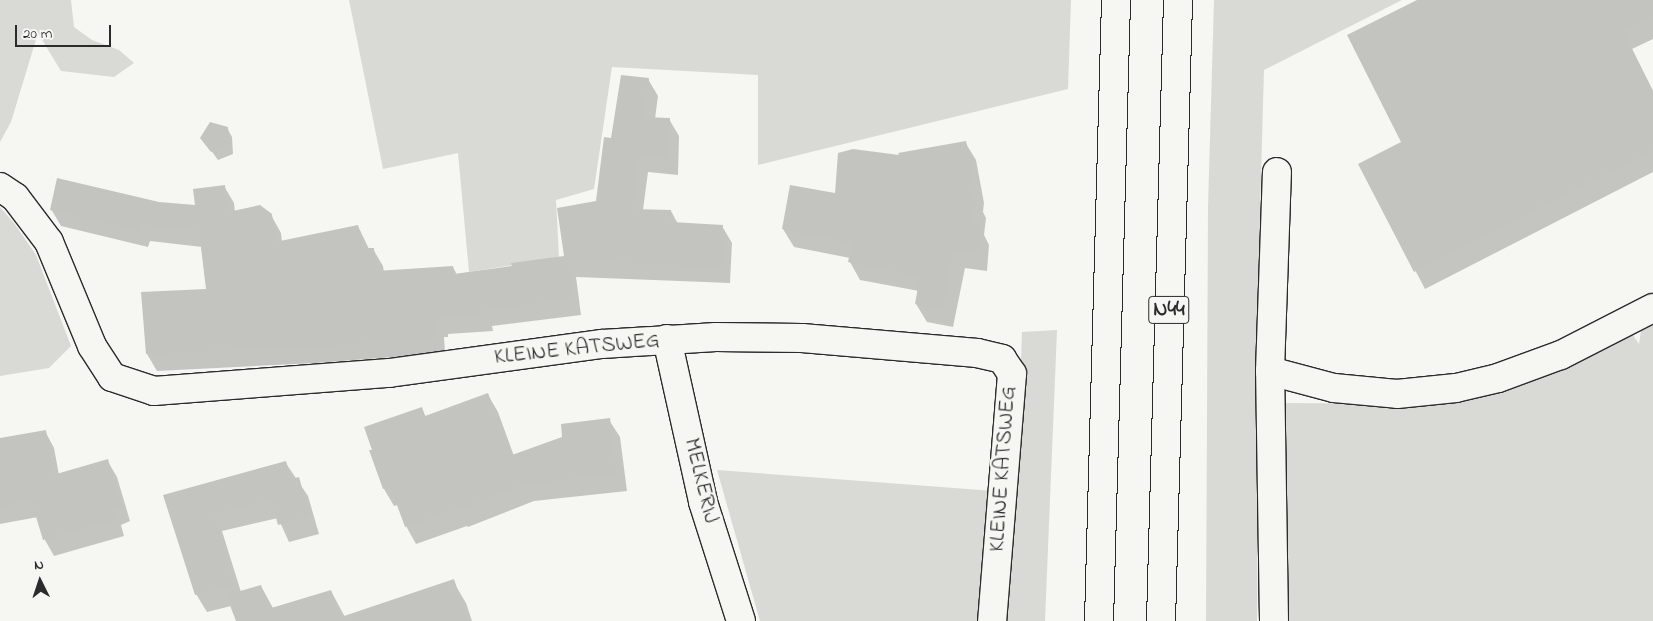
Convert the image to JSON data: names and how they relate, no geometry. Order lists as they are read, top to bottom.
{
  "streets": {
    "main road": ["N44", "KLEINE KATSWEG", "MELKERIJ"]
  },
  "crossings": [
    ["KLEINE KATSWEG", "MELKERIJ"]
  ],
  "scale_bar": "20 m",
  "north": "top"
}
